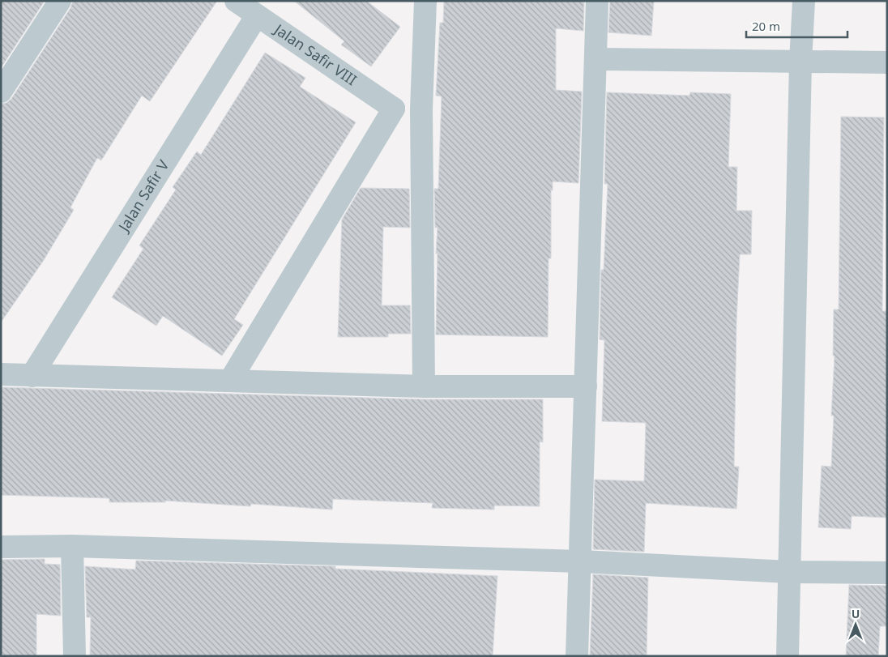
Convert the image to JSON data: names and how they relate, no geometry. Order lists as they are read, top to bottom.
{
  "streets": {
    "street": ["Jalan Safir VIII", "Jalan Safir V"]
  },
  "crossings": [
    ["Jalan Safir VIII", "Jalan Safir V"]
  ],
  "scale_bar": "20 m",
  "north": "top"
}
